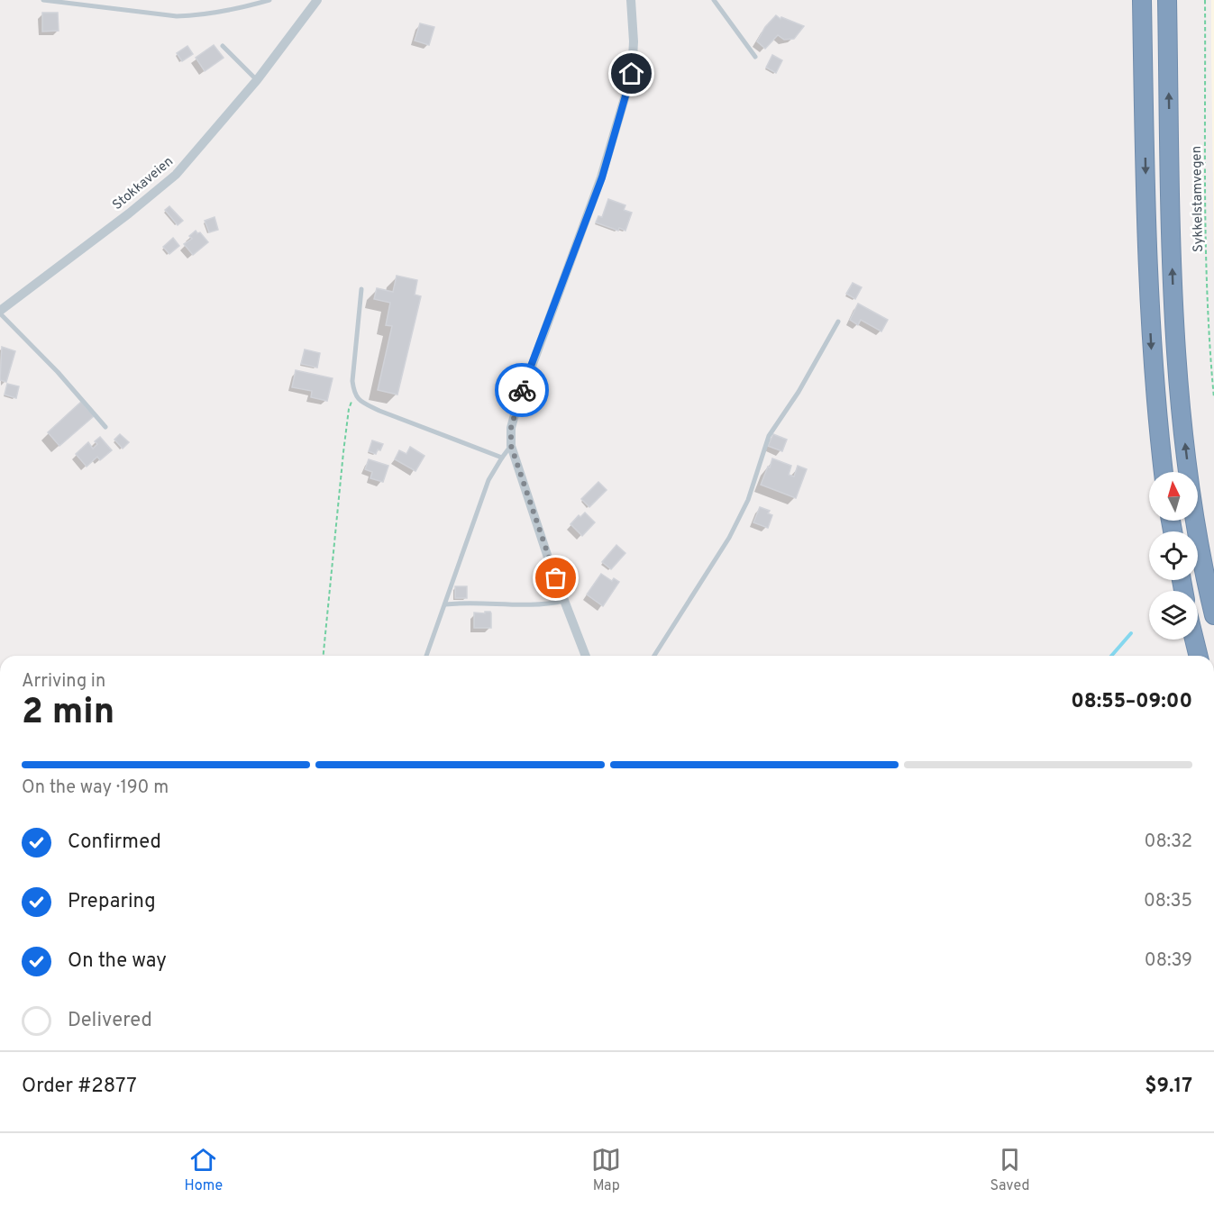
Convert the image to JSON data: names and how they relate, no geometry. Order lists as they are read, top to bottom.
{
  "streets": {
    "street": ["Stokkaveien"],
    "path": ["Sykkelstamvegen"]
  },
  "north": "top",
  "page": {
    "heading": ["2 min", "Arriving in", "08:55–09:00"],
    "panel": ["Order #2877", "$9.17"],
    "bar": "On the way · 190 m",
    "list": [
      ["Confirmed", "08:32"],
      ["Preparing", "08:35"],
      ["On the way", "08:39"],
      "Delivered"
    ],
    "tabs": ["Home", "Map", "Saved"]
  }
}
